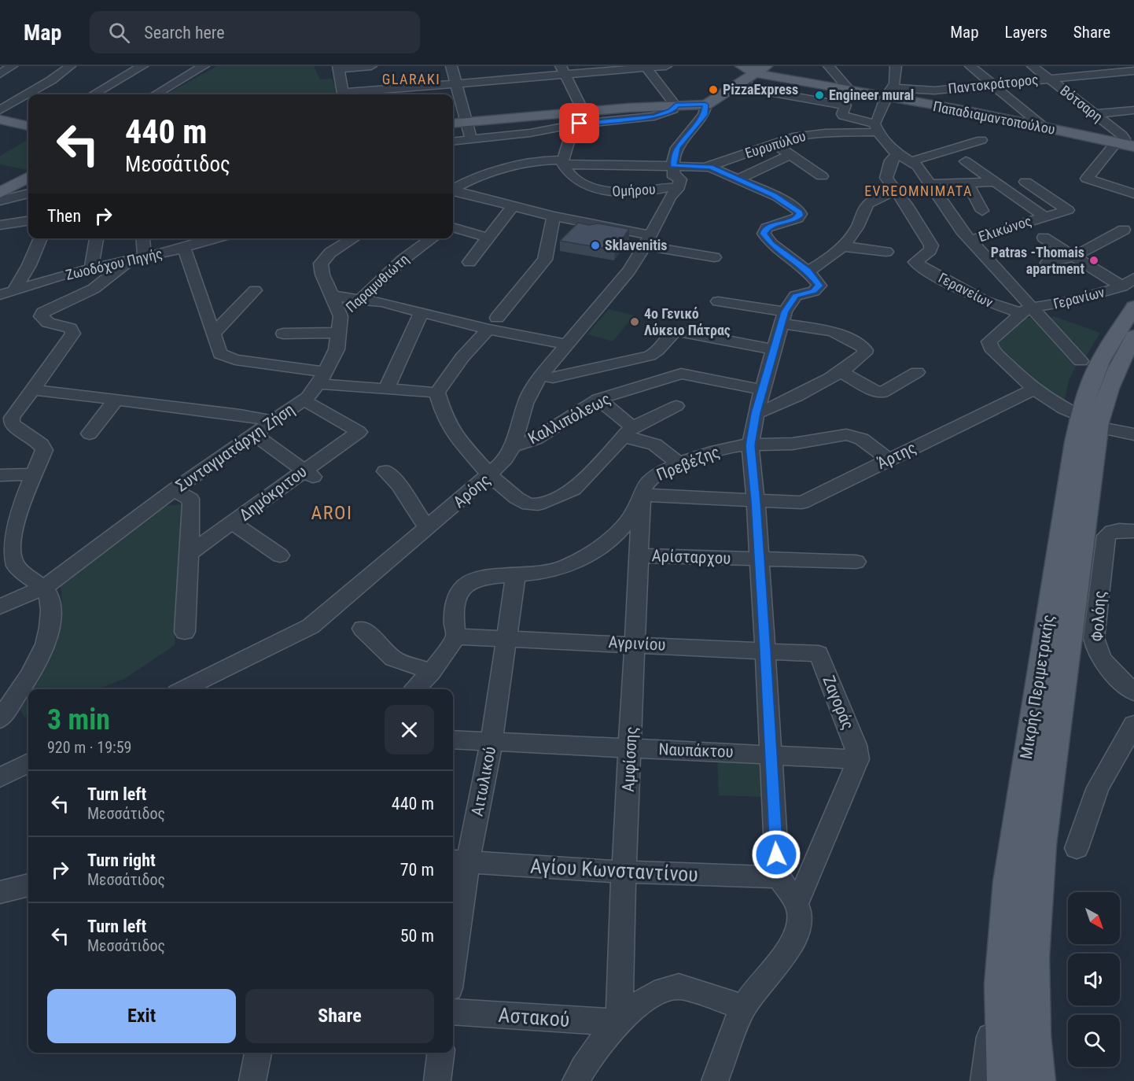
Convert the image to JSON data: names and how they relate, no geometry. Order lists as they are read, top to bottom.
{
  "streets": {
    "main road": ["Παπαδιαμαντοπούλου", "Μικρής Περιμετρικής"],
    "street": [
      "Παντοκράτορος",
      "Βότσαρη",
      "Ευρυπύλου",
      "Ομήρου",
      "Ελικώνος",
      "Ζωοδόχου Πηγής",
      "Παραμυθιώτη",
      "Γερανείων",
      "Γερανίων",
      "Καλλιπόλεως",
      "Συνταγματάρχη Ζήση",
      "Άρτης",
      "Πρεβέζης",
      "Αρόης",
      "Δημόκριτου",
      "Αρίσταρχου",
      "Φολόης",
      "Αγρινίου",
      "Ζαγοράς",
      "Ναυπάκτου",
      "Αμφίσσης",
      "Αιτωλικού",
      "Αγίου Κωνσταντίνου",
      "Αστακού"
    ]
  },
  "crossings": [
    ["Παντοκράτορος", "Βότσαρη"],
    ["Παντοκράτορος", "Παπαδιαμαντοπούλου"],
    ["Βότσαρη", "Παπαδιαμαντοπούλου"],
    ["Ευρυπύλου", "Ομήρου"],
    ["Ευρυπύλου", "Αρόης"],
    ["Ομήρου", "Αρόης"],
    ["Παραμυθιώτη", "Συνταγματάρχη Ζήση"],
    ["Γερανείων", "Γερανίων"],
    ["Καλλιπόλεως", "Αρόης"],
    ["Συνταγματάρχη Ζήση", "Δημόκριτου"],
    ["Άρτης", "Πρεβέζης"],
    ["Άρτης", "Αμφίσσης"],
    ["Πρεβέζης", "Αγρινίου"],
    ["Πρεβέζης", "Αμφίσσης"],
    ["Πρεβέζης", "Αιτωλικού"],
    ["Αρίσταρχου", "Αμφίσσης"],
    ["Αγρινίου", "Ζαγοράς"],
    ["Αγρινίου", "Αμφίσσης"],
    ["Αγρινίου", "Αιτωλικού"],
    ["Ζαγοράς", "Ναυπάκτου"],
    ["Ναυπάκτου", "Αμφίσσης"],
    ["Ναυπάκτου", "Αιτωλικού"],
    ["Αμφίσσης", "Αγίου Κωνσταντίνου"],
    ["Αμφίσσης", "Αστακού"],
    ["Αιτωλικού", "Αγίου Κωνσταντίνου"]
  ],
  "districts": ["GLARAKI", "EVREOMNIMATA", "AROI"],
  "places": [
    "PizzaExpress",
    "Engineer mural",
    "Sklavenitis",
    "Patras -Thomais apartment",
    "4ο Γενικό Λύκειο Πάτρας"
  ],
  "north": "bottom right",
  "page": {
    "header": "Map",
    "search": "Search here",
    "nav": ["Map", "Layers", "Share"],
    "turn": ["440 m", "Μεσσάτιδος"],
    "then": "Then",
    "heading": ["3 min", "920 m · 19:59"],
    "list": [
      {
        "name": "Turn left",
        "note": "Μεσσάτιδος",
        "value": "440 m"
      },
      {
        "name": "Turn right",
        "note": "Μεσσάτιδος",
        "value": "70 m"
      },
      {
        "name": "Turn left",
        "note": "Μεσσάτιδος",
        "value": "50 m"
      }
    ],
    "buttons": ["Exit", "Share"]
  }
}
